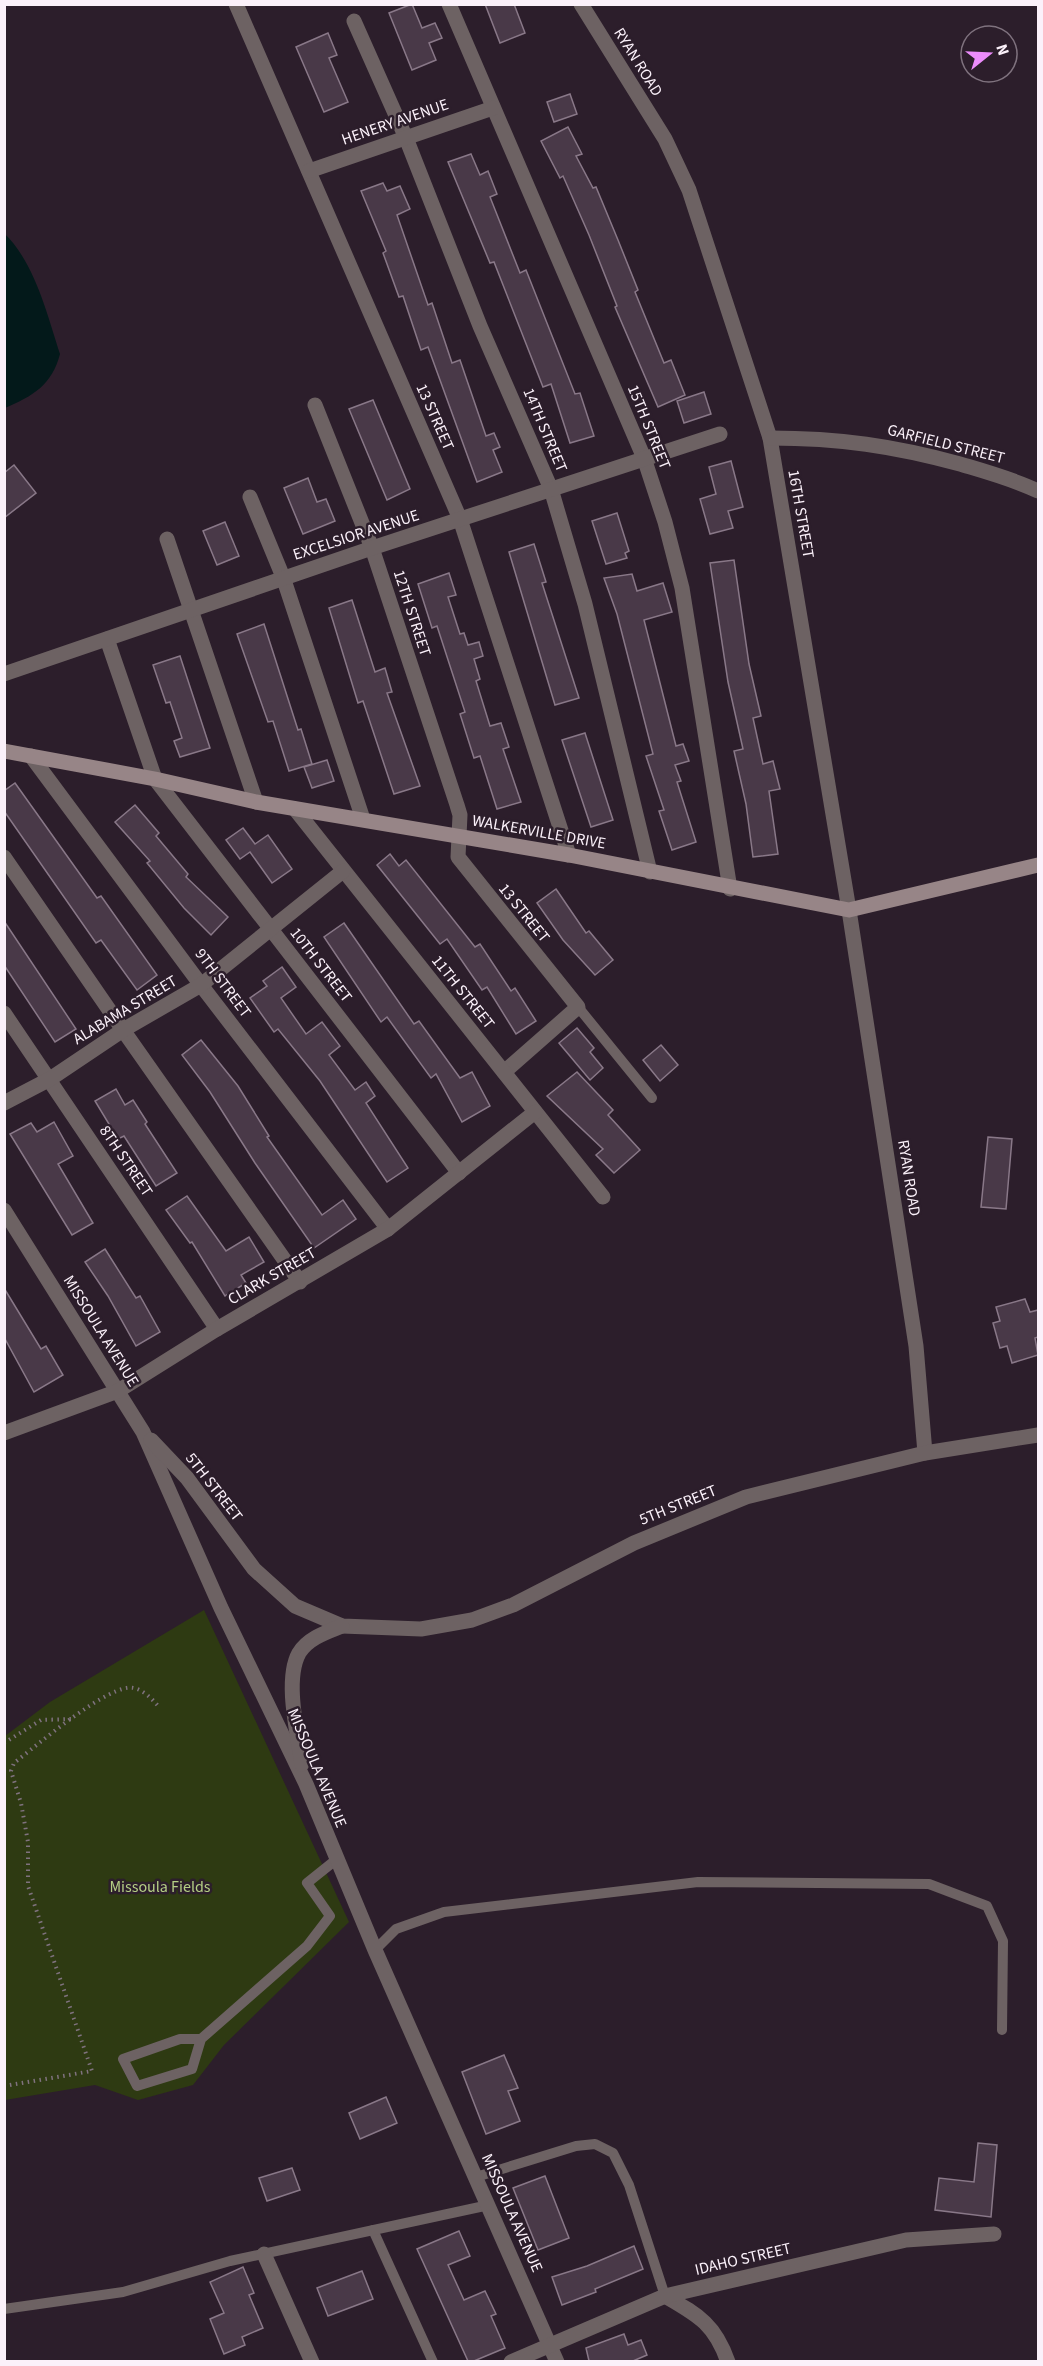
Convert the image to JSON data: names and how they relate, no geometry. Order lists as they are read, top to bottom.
{
  "streets": {
    "street": [
      "RYAN ROAD",
      "HENERY AVENUE",
      "13 STREET",
      "15TH STREET",
      "14TH STREET",
      "GARFIELD STREET",
      "16TH STREET",
      "EXCELSIOR AVENUE",
      "12TH STREET",
      "WALKERVILLE DRIVE",
      "10TH STREET",
      "9TH STREET",
      "11TH STREET",
      "ALABAMA STREET",
      "8TH STREET",
      "CLARK STREET",
      "MISSOULA AVENUE",
      "5TH STREET",
      "IDAHO STREET"
    ]
  },
  "crossings": [
    ["RYAN ROAD", "16TH STREET"],
    ["RYAN ROAD", "WALKERVILLE DRIVE"],
    ["RYAN ROAD", "5TH STREET"],
    ["HENERY AVENUE", "13 STREET"],
    ["HENERY AVENUE", "15TH STREET"],
    ["HENERY AVENUE", "14TH STREET"],
    ["13 STREET", "EXCELSIOR AVENUE"],
    ["13 STREET", "12TH STREET"],
    ["13 STREET", "WALKERVILLE DRIVE"],
    ["15TH STREET", "EXCELSIOR AVENUE"],
    ["15TH STREET", "WALKERVILLE DRIVE"],
    ["14TH STREET", "EXCELSIOR AVENUE"],
    ["14TH STREET", "WALKERVILLE DRIVE"],
    ["GARFIELD STREET", "16TH STREET"],
    ["16TH STREET", "WALKERVILLE DRIVE"],
    ["EXCELSIOR AVENUE", "12TH STREET"],
    ["EXCELSIOR AVENUE", "10TH STREET"],
    ["12TH STREET", "WALKERVILLE DRIVE"],
    ["WALKERVILLE DRIVE", "10TH STREET"],
    ["WALKERVILLE DRIVE", "9TH STREET"],
    ["WALKERVILLE DRIVE", "11TH STREET"],
    ["10TH STREET", "ALABAMA STREET"],
    ["10TH STREET", "CLARK STREET"],
    ["9TH STREET", "ALABAMA STREET"],
    ["9TH STREET", "CLARK STREET"],
    ["11TH STREET", "ALABAMA STREET"],
    ["11TH STREET", "CLARK STREET"],
    ["ALABAMA STREET", "8TH STREET"],
    ["8TH STREET", "CLARK STREET"],
    ["CLARK STREET", "MISSOULA AVENUE"],
    ["MISSOULA AVENUE", "5TH STREET"],
    ["MISSOULA AVENUE", "IDAHO STREET"]
  ],
  "parks": ["Missoula Fields"],
  "north": "right"
}
